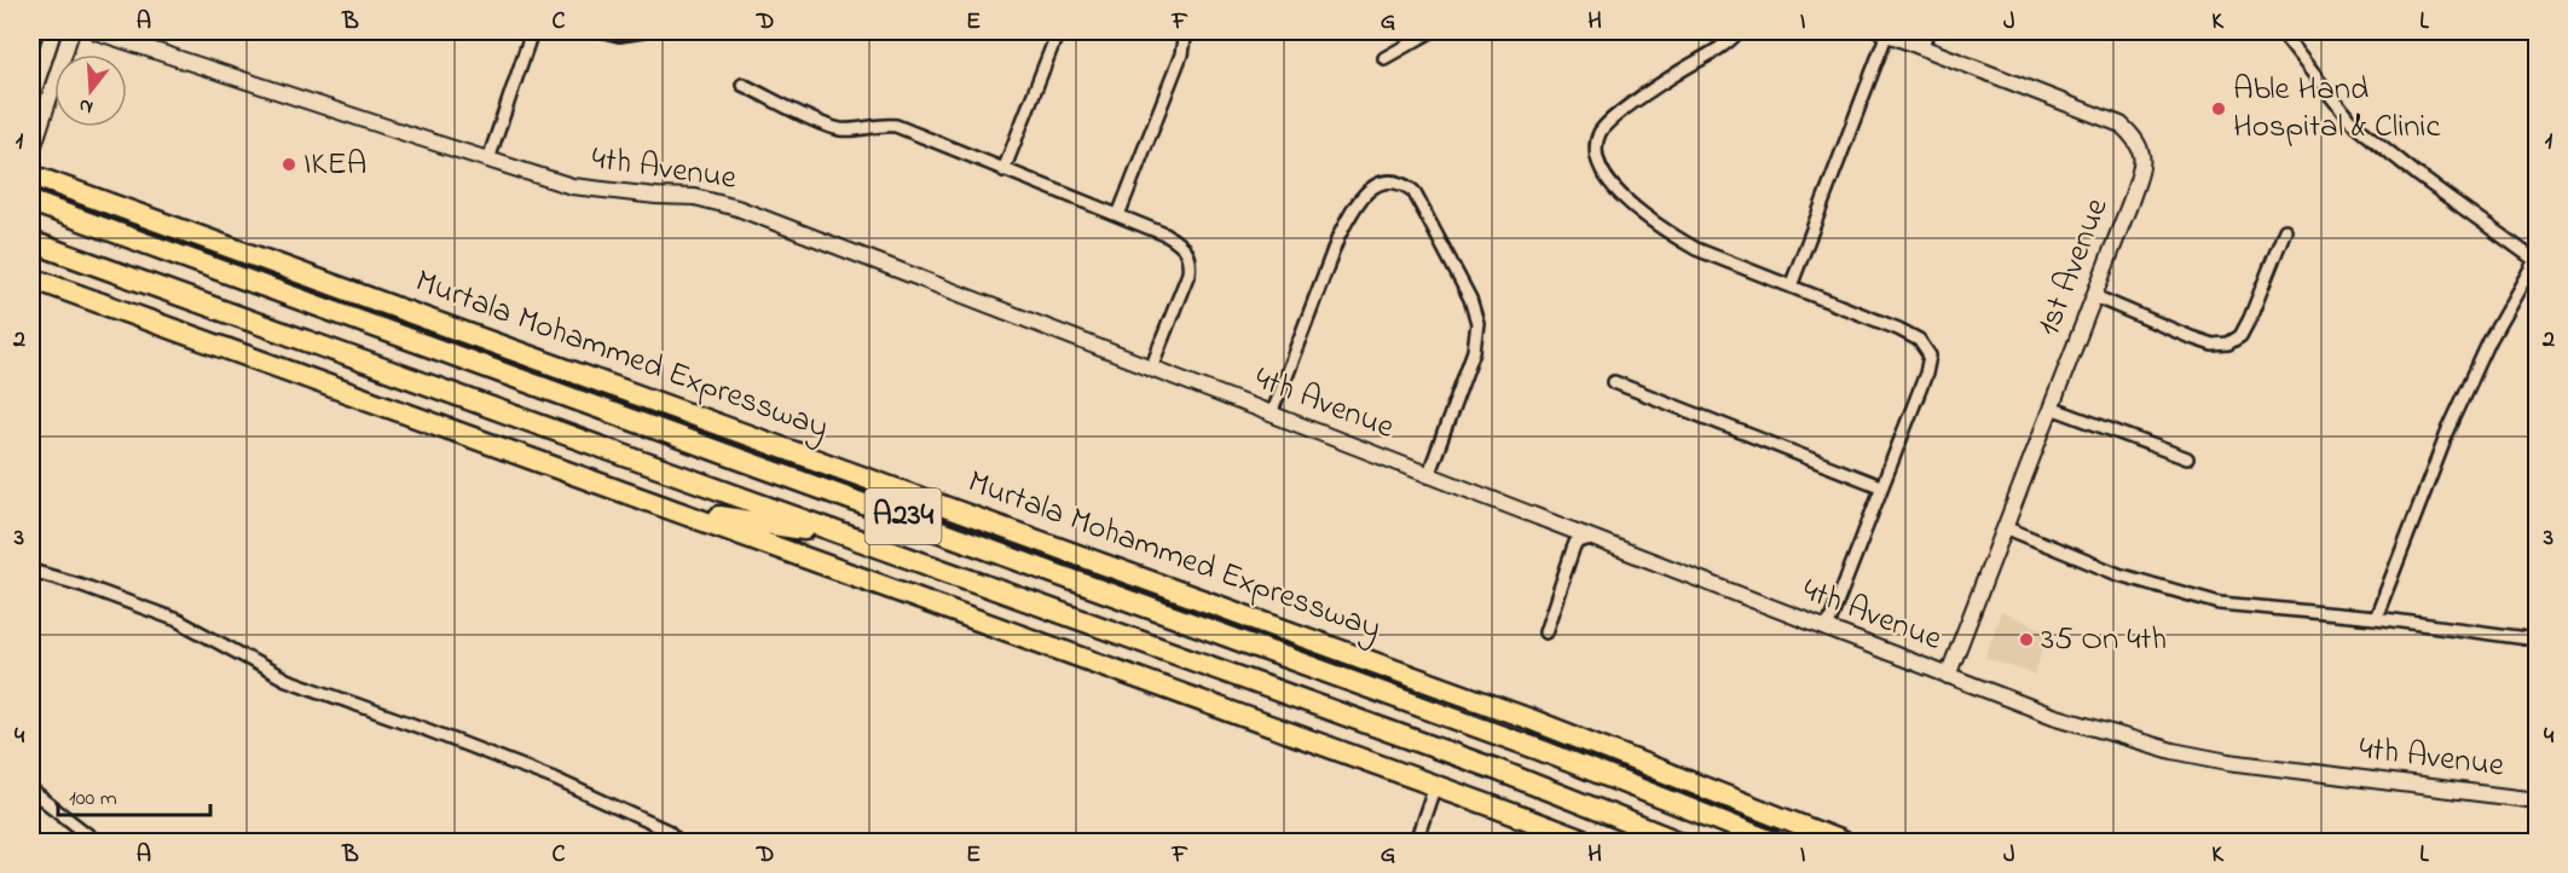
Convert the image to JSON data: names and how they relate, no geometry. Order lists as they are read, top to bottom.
{
  "streets": {
    "highway": ["Murtala Mohammed Expressway", "A234"],
    "street": ["4th Avenue", "1st Avenue"]
  },
  "crossings": [
    ["4th Avenue", "1st Avenue"]
  ],
  "places": ["Able Hand Hospital & Clinic", "IKEA", "35 On 4th"],
  "scale_bar": "100 m",
  "north": "bottom",
  "grid": {
    "columns": [
      "A",
      "B",
      "C",
      "D",
      "E",
      "F",
      "G",
      "H",
      "I",
      "J",
      "K",
      "L"
    ],
    "rows": [
      "1",
      "2",
      "3",
      "4"
    ]
  }
}
